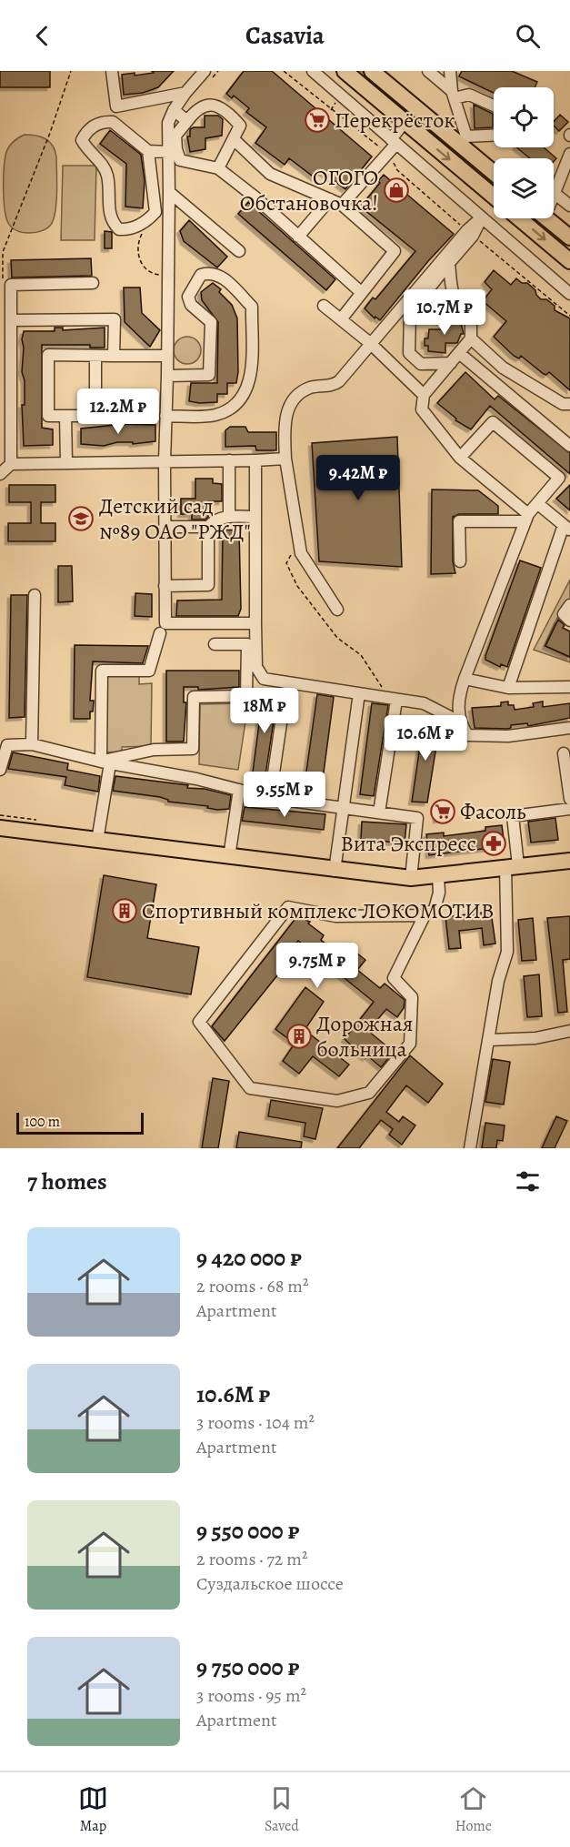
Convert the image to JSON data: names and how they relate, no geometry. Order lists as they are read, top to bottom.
{
  "places": {
    "supermarket": ["Перекрёсток", "Фасоль"],
    "shop": ["ОГОГО Обстановочка!"],
    "school or university": ["Детский сад №89 ОАО \"РЖД\""],
    "pharmacy": ["Вита Экспресс"],
    "building": ["Спортивный комплекс ЛОКОМОТИВ", "Дорожная больница"]
  },
  "scale_bar": "100 m",
  "page": {
    "header": "Casavia",
    "price": [
      "10.7M ₽",
      "12.2M ₽",
      "9.42M ₽",
      "18M ₽",
      "10.6M ₽",
      "9.55M ₽",
      "9.75M ₽"
    ],
    "scale": "100 m",
    "heading": "7 homes",
    "list": [
      {
        "name": "9 420 000 ₽",
        "note": "2 rooms · 68 m² · Apartment"
      },
      {
        "name": "10.6M ₽",
        "note": "3 rooms · 104 m² · Apartment"
      },
      {
        "name": "9 550 000 ₽",
        "note": "2 rooms · 72 m² · Суздальское шоссе"
      },
      {
        "name": "9 750 000 ₽",
        "note": "3 rooms · 95 m² · Apartment"
      }
    ],
    "tabs": ["Map", "Saved", "Home"]
  }
}
